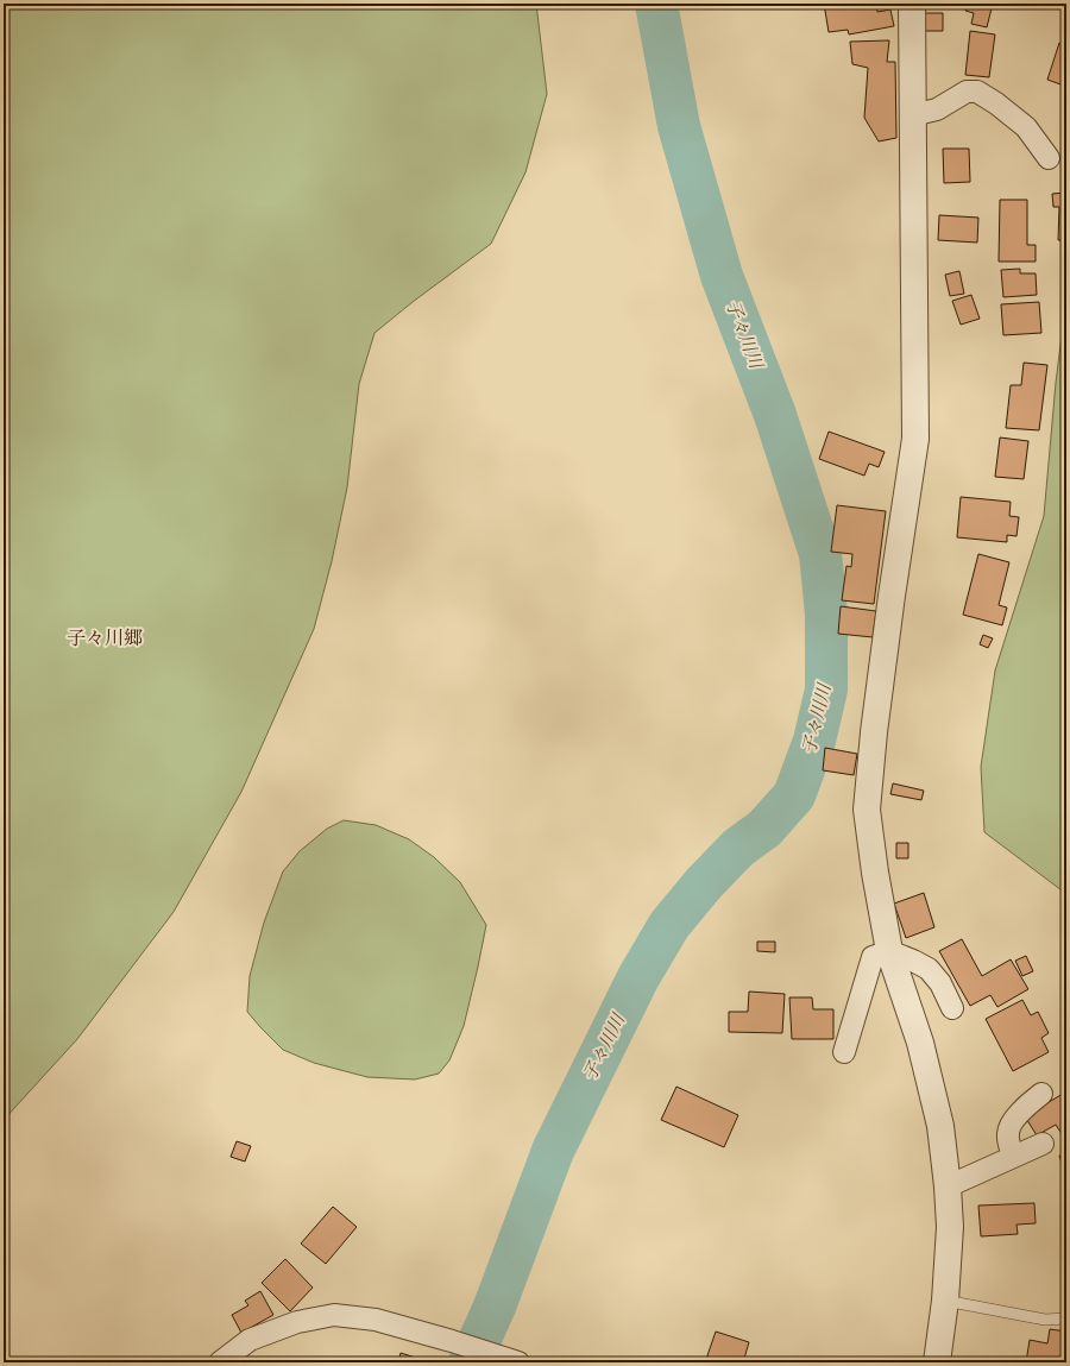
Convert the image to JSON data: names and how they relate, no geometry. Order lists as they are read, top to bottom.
{
  "districts": ["子々川郷"],
  "water": ["子々川川"]
}
